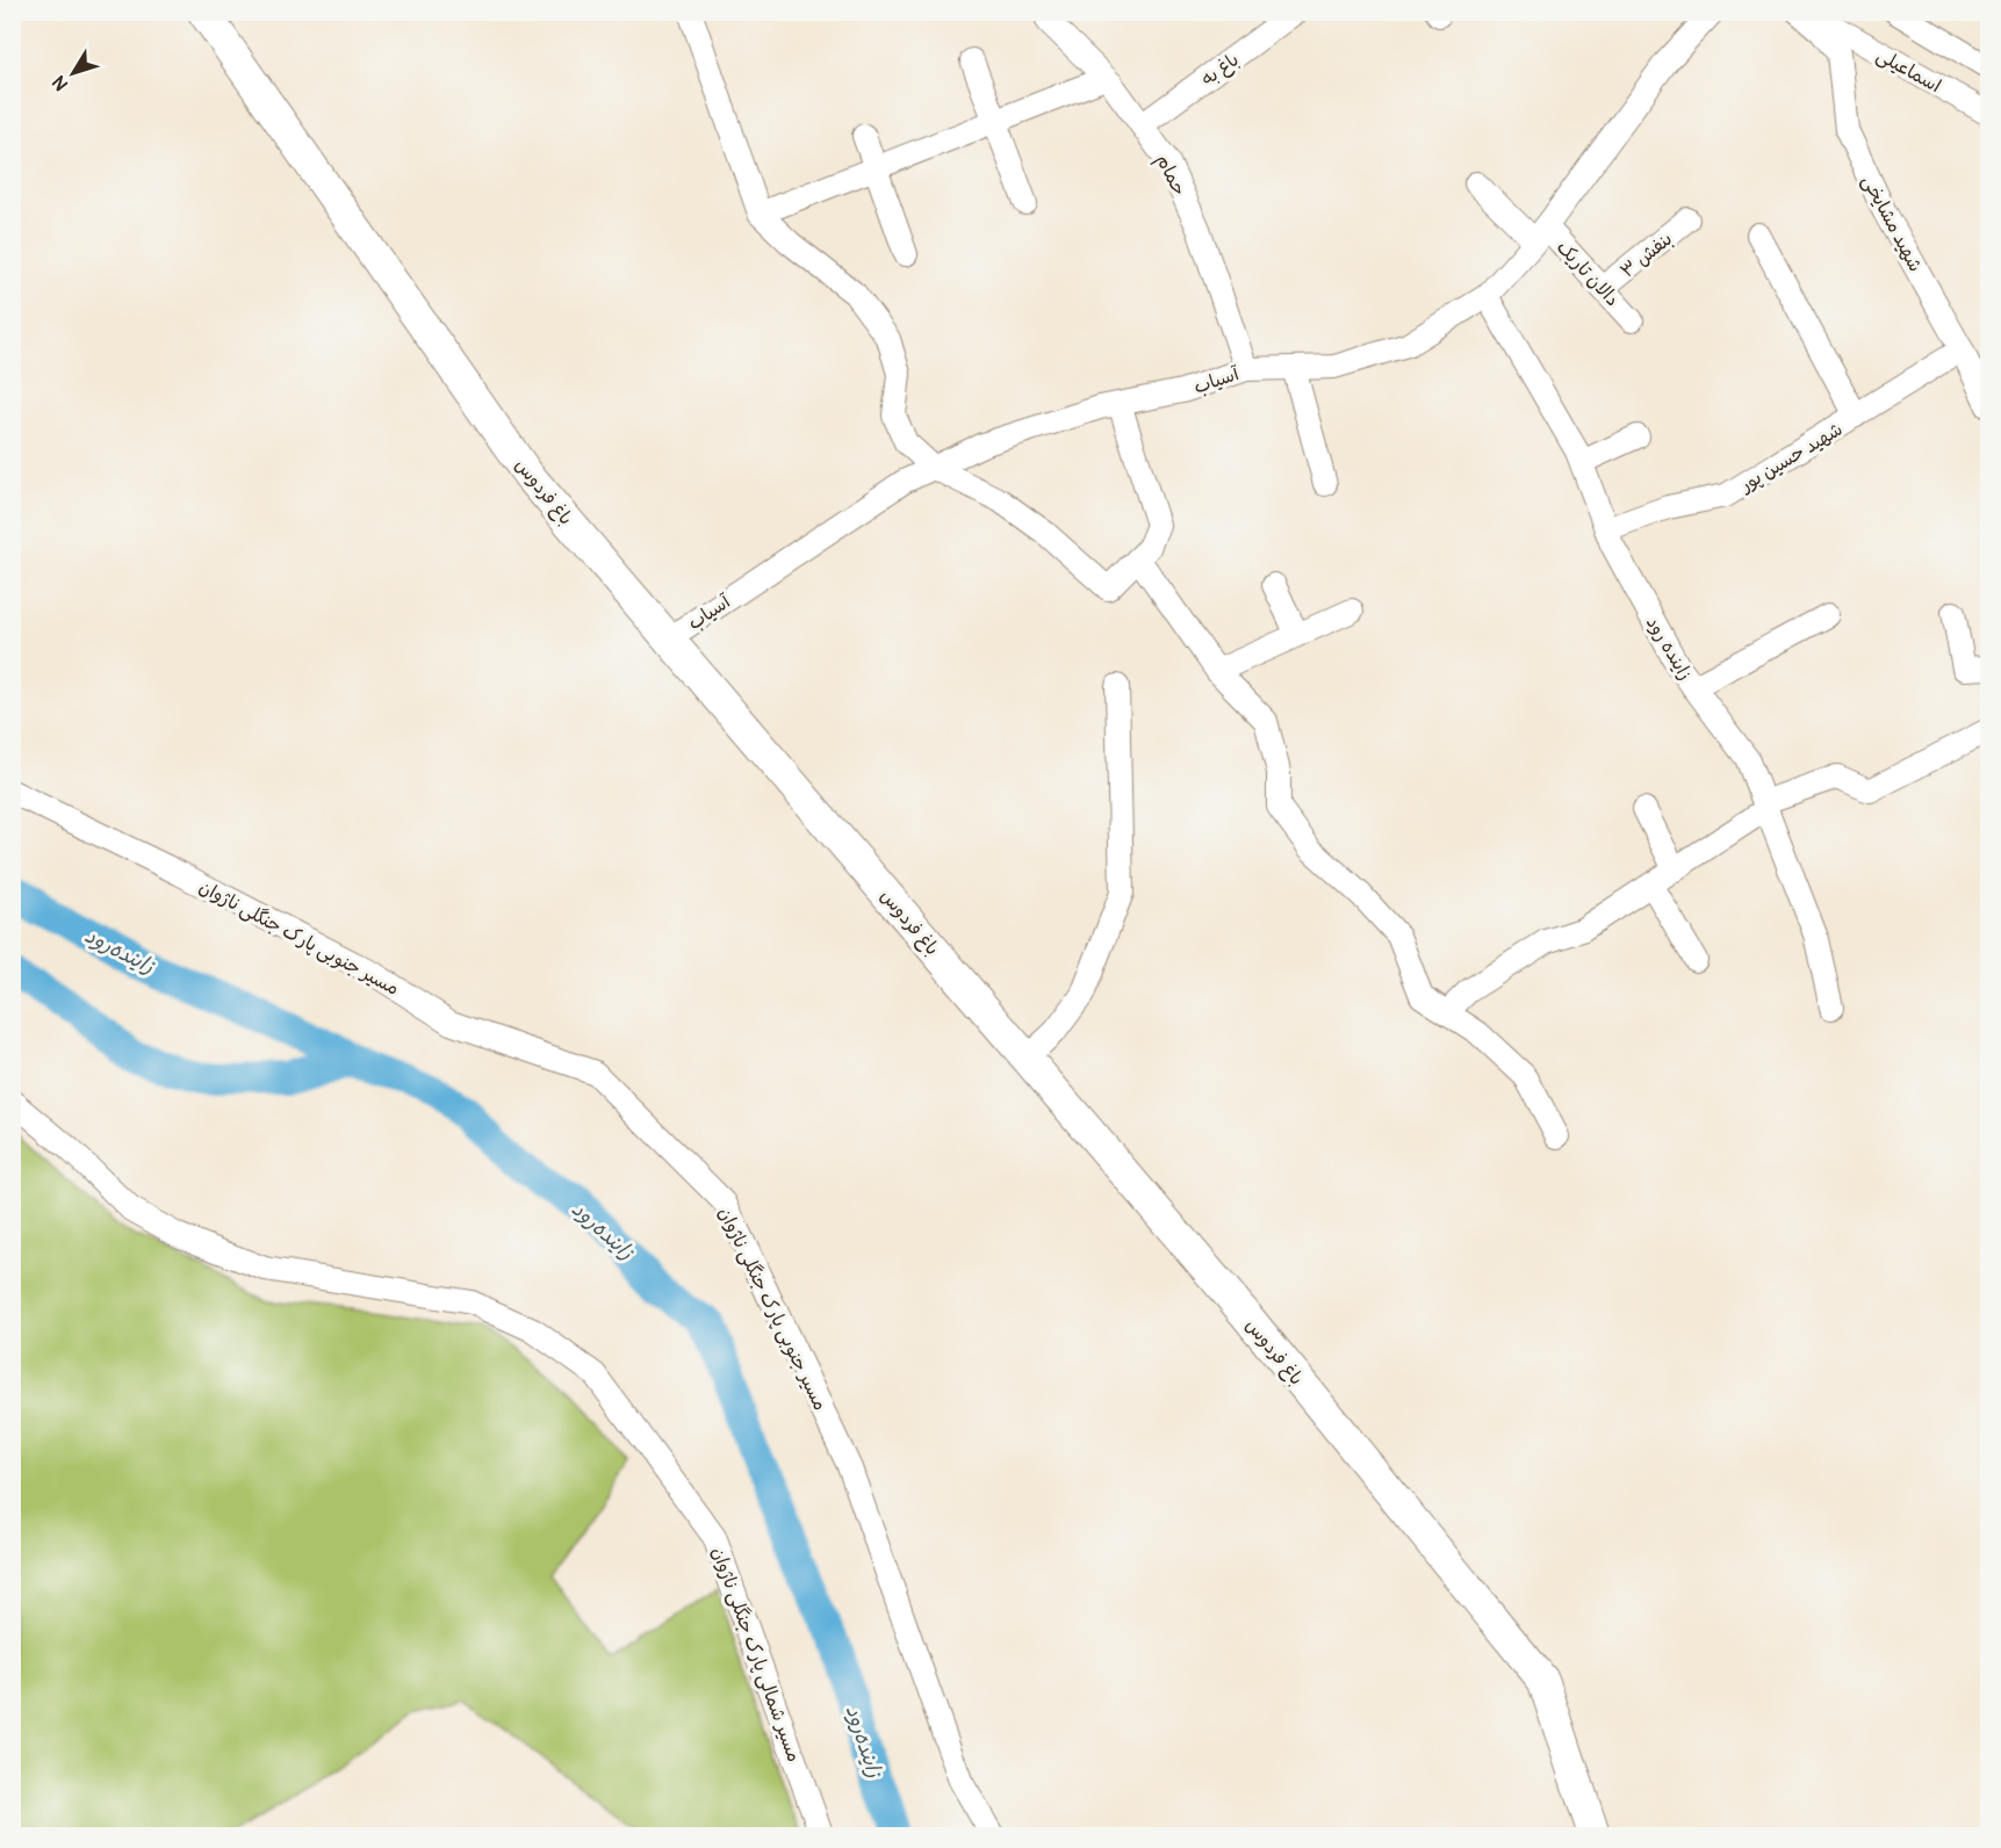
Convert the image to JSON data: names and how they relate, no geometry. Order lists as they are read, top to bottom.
{
  "streets": {
    "street": [
      "باغ به",
      "اسماعیلی",
      "حمام",
      "شهید مشایخی",
      "بنفش ۳",
      "دالان تاریک",
      "آسیاب",
      "شهید حسین پور",
      "باغ فردوس",
      "زاینده رود",
      "مسیر جنوبی پارک جنگلی ناژوان",
      "مسیر شمالی پارک جنگلی ناژوان"
    ]
  },
  "crossings": [
    ["باغ به", "حمام"],
    ["اسماعیلی", "شهید مشایخی"],
    ["حمام", "آسیاب"],
    ["شهید مشایخی", "شهید حسین پور"],
    ["بنفش ۳", "دالان تاریک"],
    ["دالان تاریک", "آسیاب"],
    ["آسیاب", "باغ فردوس"],
    ["آسیاب", "زاینده رود"],
    ["شهید حسین پور", "زاینده رود"]
  ],
  "water": ["زاینده‌رود"],
  "north": "bottom left"
}
